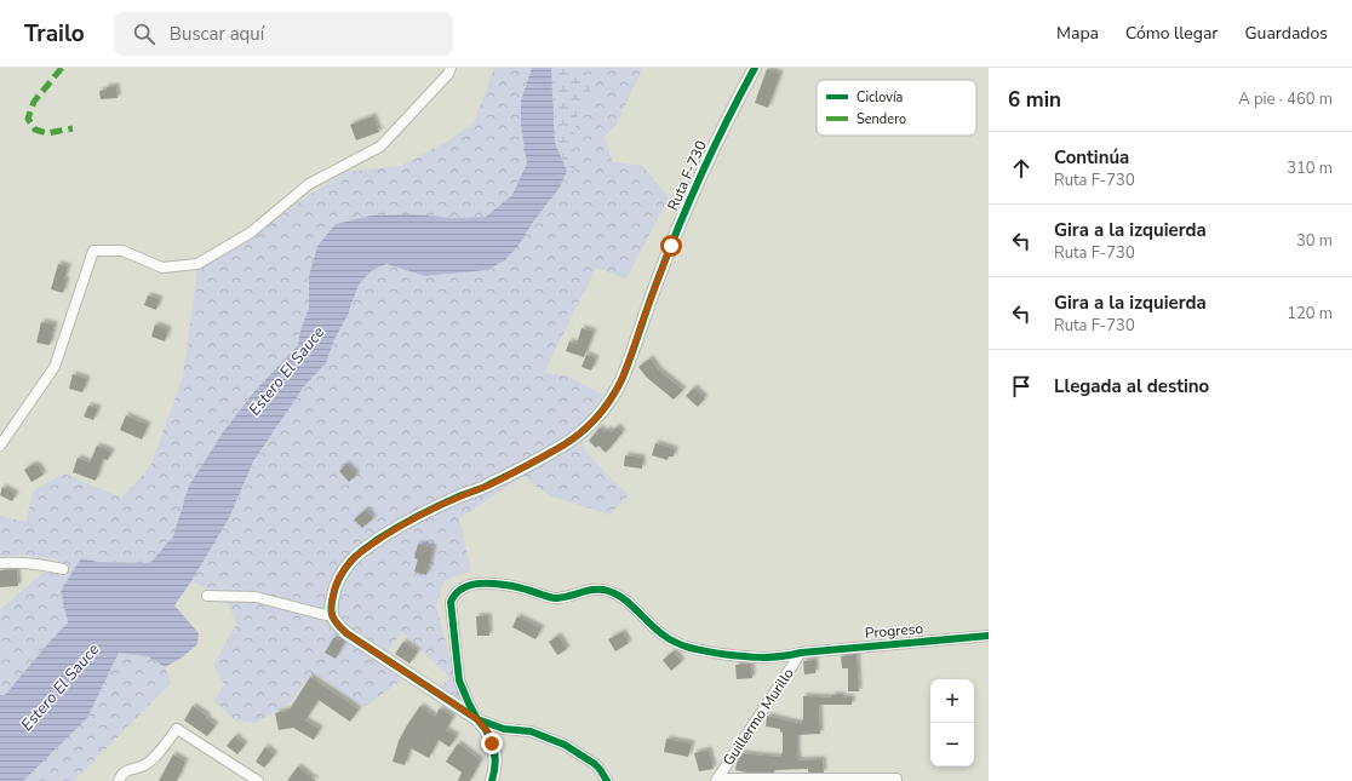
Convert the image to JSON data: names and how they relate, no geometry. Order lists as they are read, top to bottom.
{
  "streets": {
    "street": ["Ruta F-730", "Progreso", "Guillermo Murillo"]
  },
  "crossings": [
    ["Progreso", "Guillermo Murillo"]
  ],
  "water": ["Estero El Sauce"],
  "legend": ["Ciclovía", "Sendero"],
  "page": {
    "header": "Trailo",
    "search": "Buscar aquí",
    "nav": ["Mapa", "Cómo llegar", "Guardados"],
    "heading": ["6 min", "A pie · 460 m"],
    "list": [
      ["Continúa", "Ruta F-730", "310 m"],
      ["Gira a la izquierda", "Ruta F-730", "30 m"],
      ["Gira a la izquierda", "Ruta F-730", "120 m"],
      "Llegada al destino"
    ],
    "map_buttons": ["+", "−"]
  }
}
